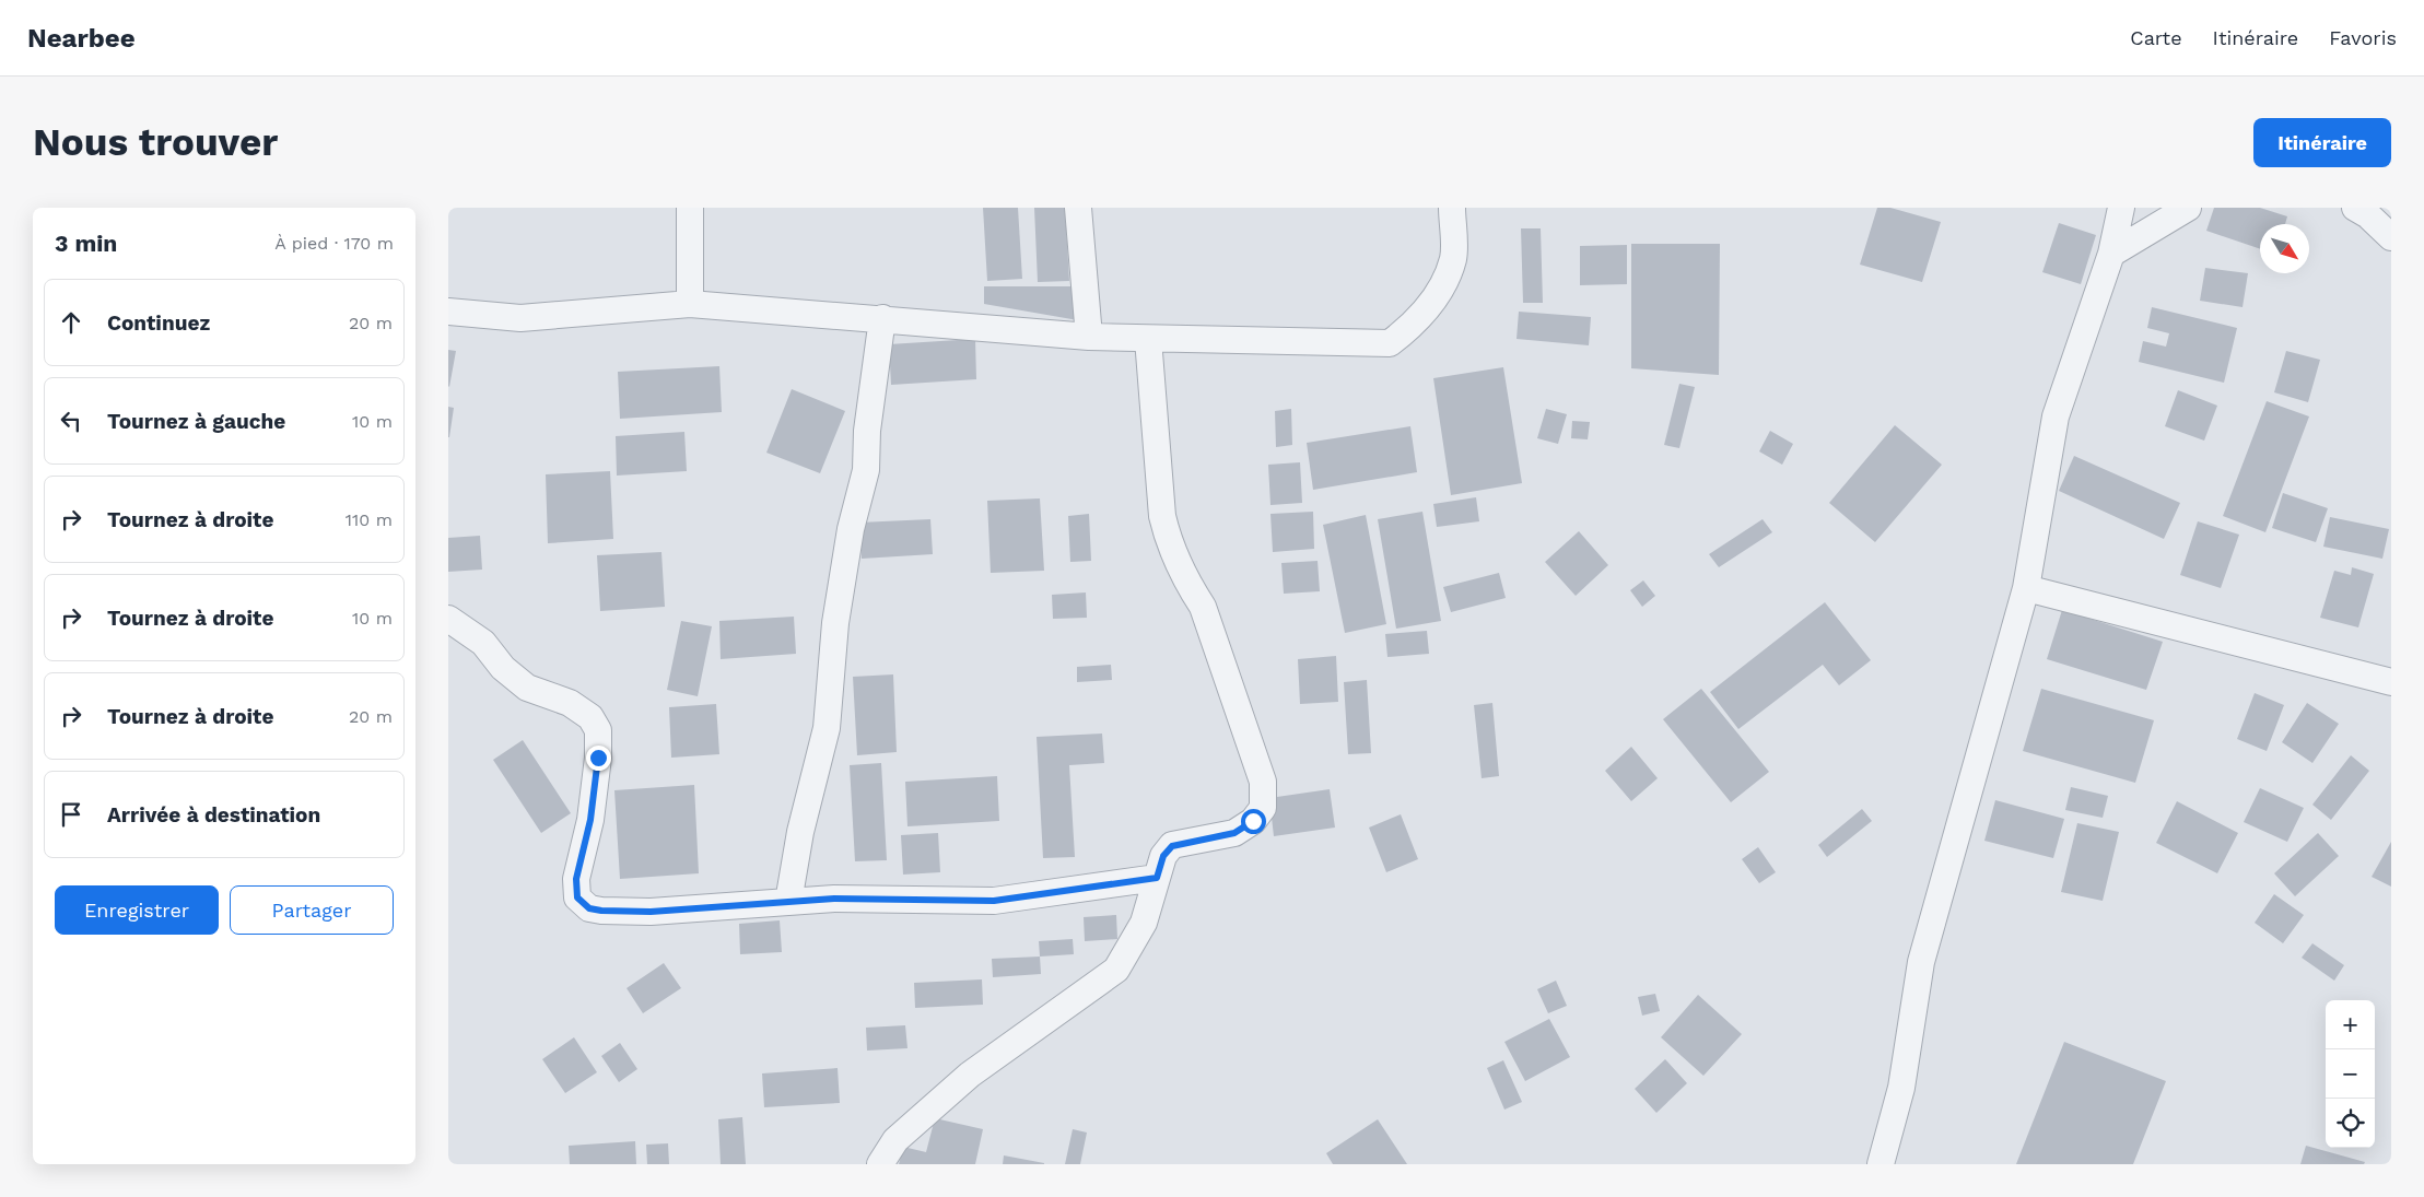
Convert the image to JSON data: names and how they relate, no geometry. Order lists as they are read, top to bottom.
{
  "north": "bottom right",
  "page": {
    "header": "Nearbee",
    "nav": ["Carte", "Itinéraire", "Favoris"],
    "buttons": [
      "Itinéraire",
      ["Enregistrer", "Partager"]
    ],
    "title": "Nous trouver",
    "heading": ["3 min", "À pied · 170 m"],
    "list": [
      ["Continuez", "20 m"],
      ["Tournez à gauche", "10 m"],
      ["Tournez à droite", "110 m"],
      ["Tournez à droite", "10 m"],
      ["Tournez à droite", "20 m"],
      "Arrivée à destination"
    ],
    "map_buttons": ["+", "−"]
  }
}
